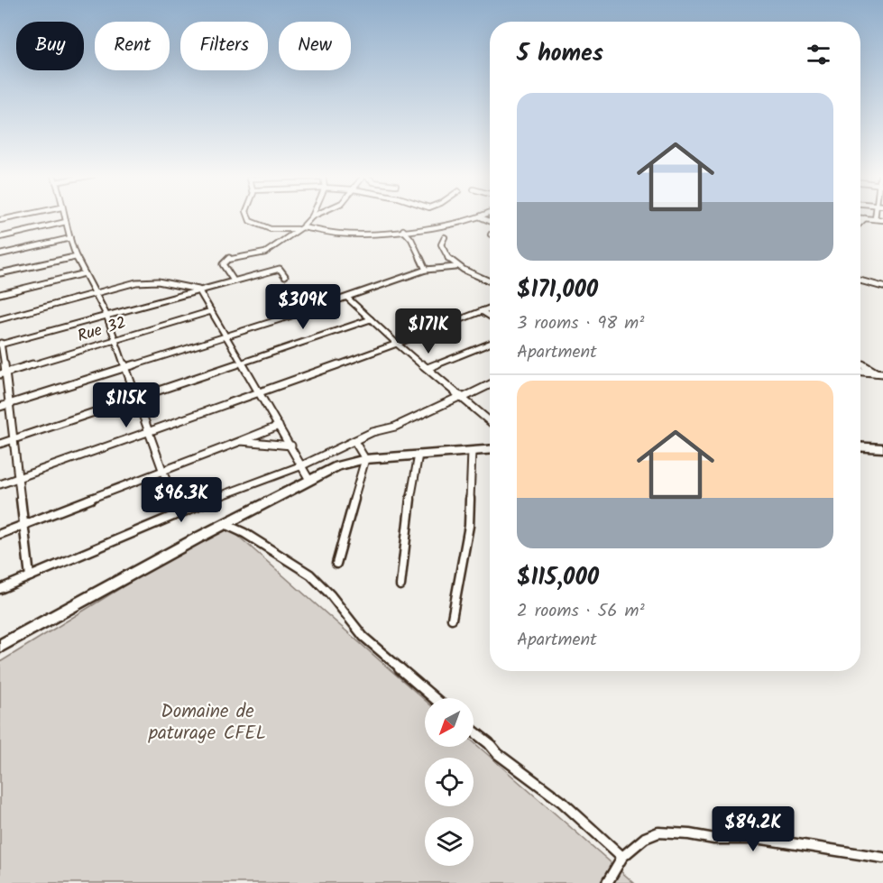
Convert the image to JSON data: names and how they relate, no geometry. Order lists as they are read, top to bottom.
{
  "streets": {
    "street": ["Rue 32"]
  },
  "parks": ["Domaine de paturage CFEL"],
  "north": "bottom left",
  "page": {
    "chip": [
      "Buy",
      "Rent",
      "Filters",
      "New"
    ],
    "heading": "5 homes",
    "list": [
      {
        "name": "$171,000",
        "note": "3 rooms · 98 m² · Apartment"
      },
      {
        "name": "$115,000",
        "note": "2 rooms · 56 m² · Apartment"
      }
    ],
    "price": [
      "$309K",
      "$171K",
      "$115K",
      "$96.3K",
      "$84.2K"
    ]
  }
}
